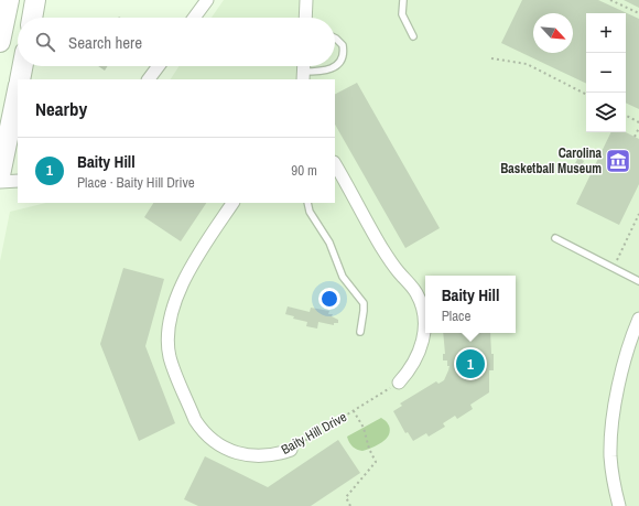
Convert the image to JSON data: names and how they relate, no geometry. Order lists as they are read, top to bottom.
{
  "streets": {
    "street": ["Baity Hill Drive"]
  },
  "places": {
    "museum": ["Carolina Basketball Museum"]
  },
  "north": "bottom right",
  "page": {
    "map_buttons": ["+", "−"],
    "search": "Search here",
    "heading": "Nearby",
    "list": [
      {
        "mark": "1",
        "name": "Baity Hill",
        "note": "Place · Baity Hill Drive",
        "value": "90 m"
      }
    ],
    "popup": ["Baity Hill", "Place"],
    "pins": "1"
  }
}
